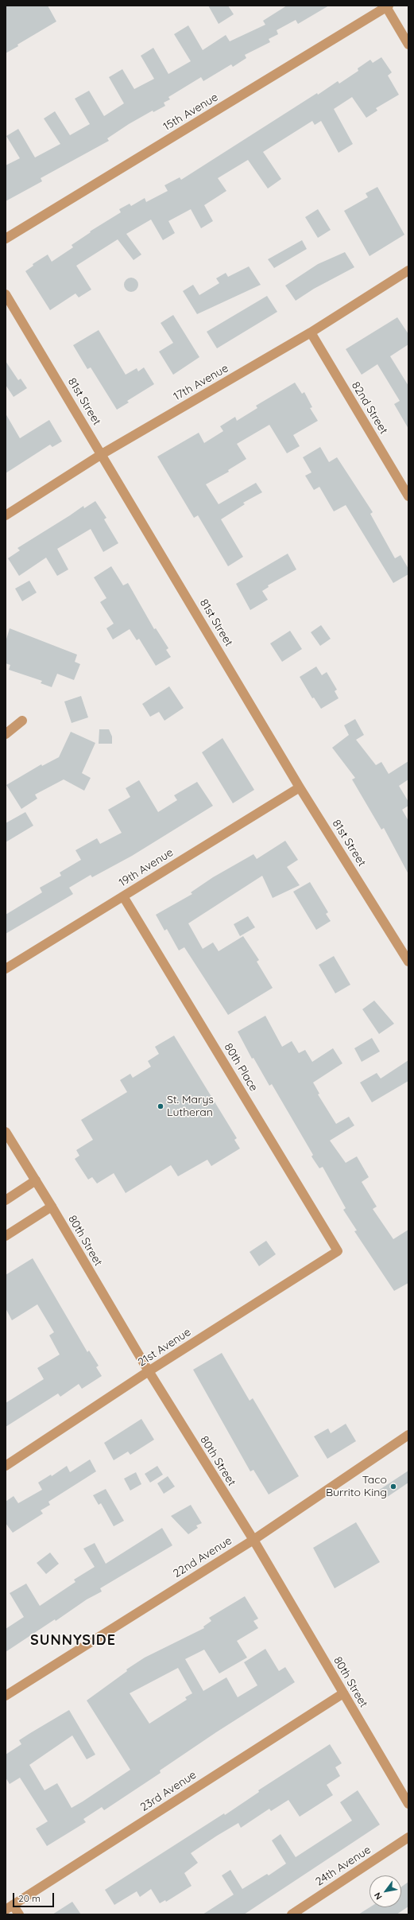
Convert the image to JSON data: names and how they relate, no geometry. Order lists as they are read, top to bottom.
{
  "streets": {
    "street": [
      "15th Avenue",
      "17th Avenue",
      "81st Street",
      "82nd Street",
      "19th Avenue",
      "80th Place",
      "80th Street",
      "21st Avenue",
      "22nd Avenue",
      "23rd Avenue",
      "24th Avenue"
    ]
  },
  "crossings": [
    ["17th Avenue", "81st Street"],
    ["17th Avenue", "82nd Street"],
    ["81st Street", "19th Avenue"],
    ["19th Avenue", "80th Place"],
    ["80th Place", "21st Avenue"],
    ["80th Street", "21st Avenue"],
    ["80th Street", "22nd Avenue"],
    ["80th Street", "23rd Avenue"]
  ],
  "districts": ["SUNNYSIDE"],
  "places": ["St. Marys Lutheran", "Taco Burrito King"],
  "scale_bar": "20 m",
  "north": "bottom left"
}
